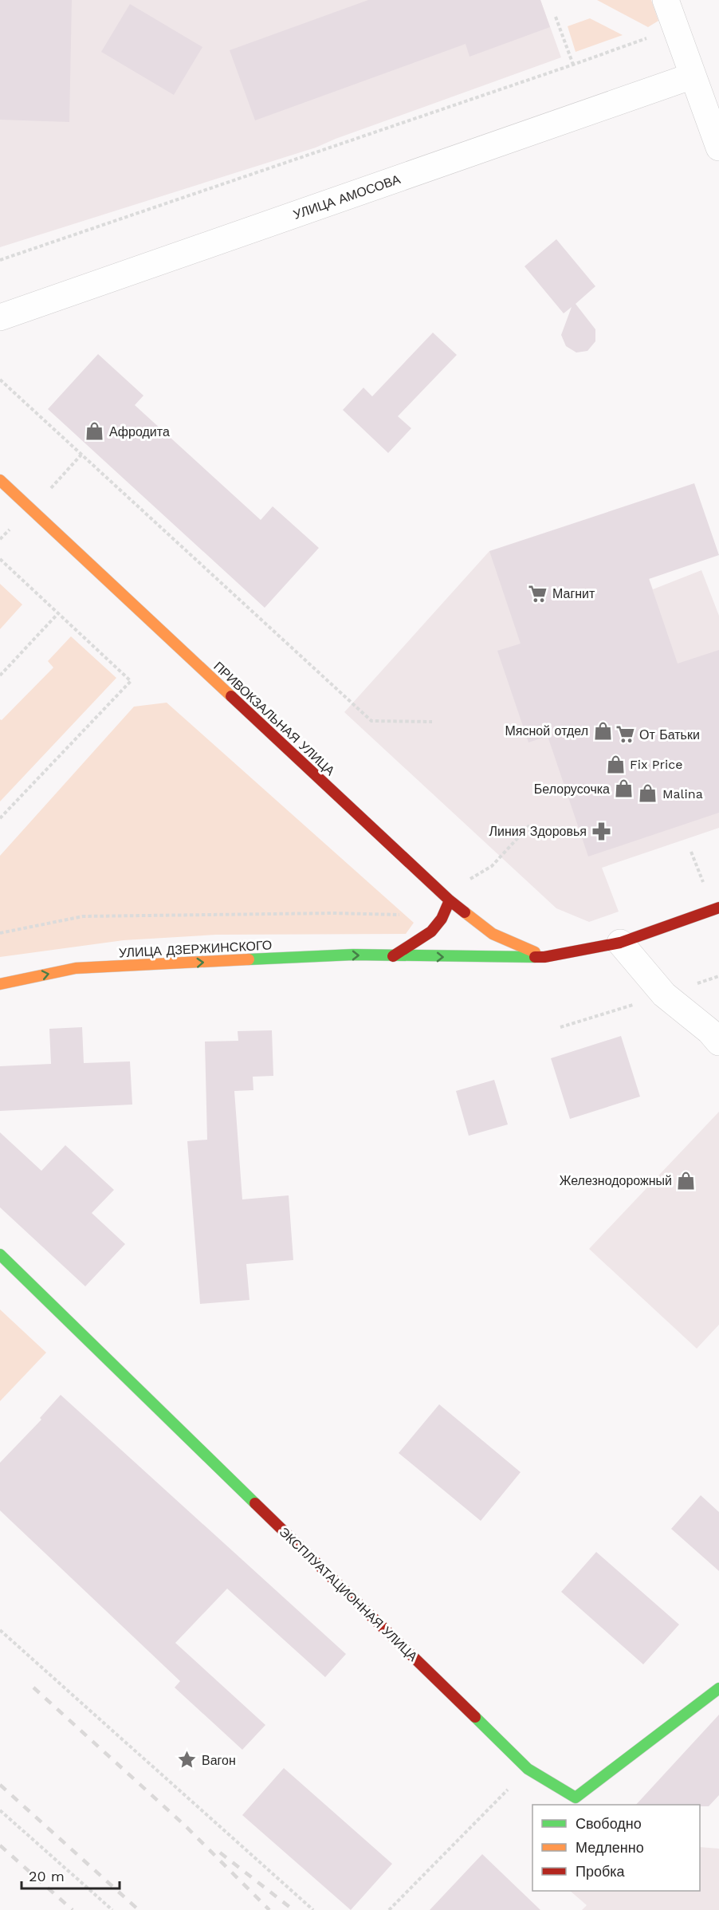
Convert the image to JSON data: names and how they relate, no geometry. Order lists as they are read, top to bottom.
{
  "streets": {
    "street": [
      "УЛИЦА АМОСОВА",
      "ПРИВОКЗАЛЬНАЯ УЛИЦА",
      "УЛИЦА ДЗЕРЖИНСКОГО",
      "ЭКСПЛУАТАЦИОННАЯ УЛИЦА"
    ]
  },
  "crossings": [
    ["ПРИВОКЗАЛЬНАЯ УЛИЦА", "УЛИЦА ДЗЕРЖИНСКОГО"]
  ],
  "one_way": ["УЛИЦА ДЗЕРЖИНСКОГО"],
  "places": {
    "shop": [
      "Афродита",
      "Мясной отдел",
      "Fix Price",
      "Белорусочка",
      "Malina",
      "Железнодорожный"
    ],
    "supermarket": ["Магнит", "От Батьки"],
    "pharmacy": ["Линия Здоровья"],
    "place": ["Вагон"]
  },
  "legend": ["Свободно", "Медленно", "Пробка"],
  "scale_bar": "20 m"
}
